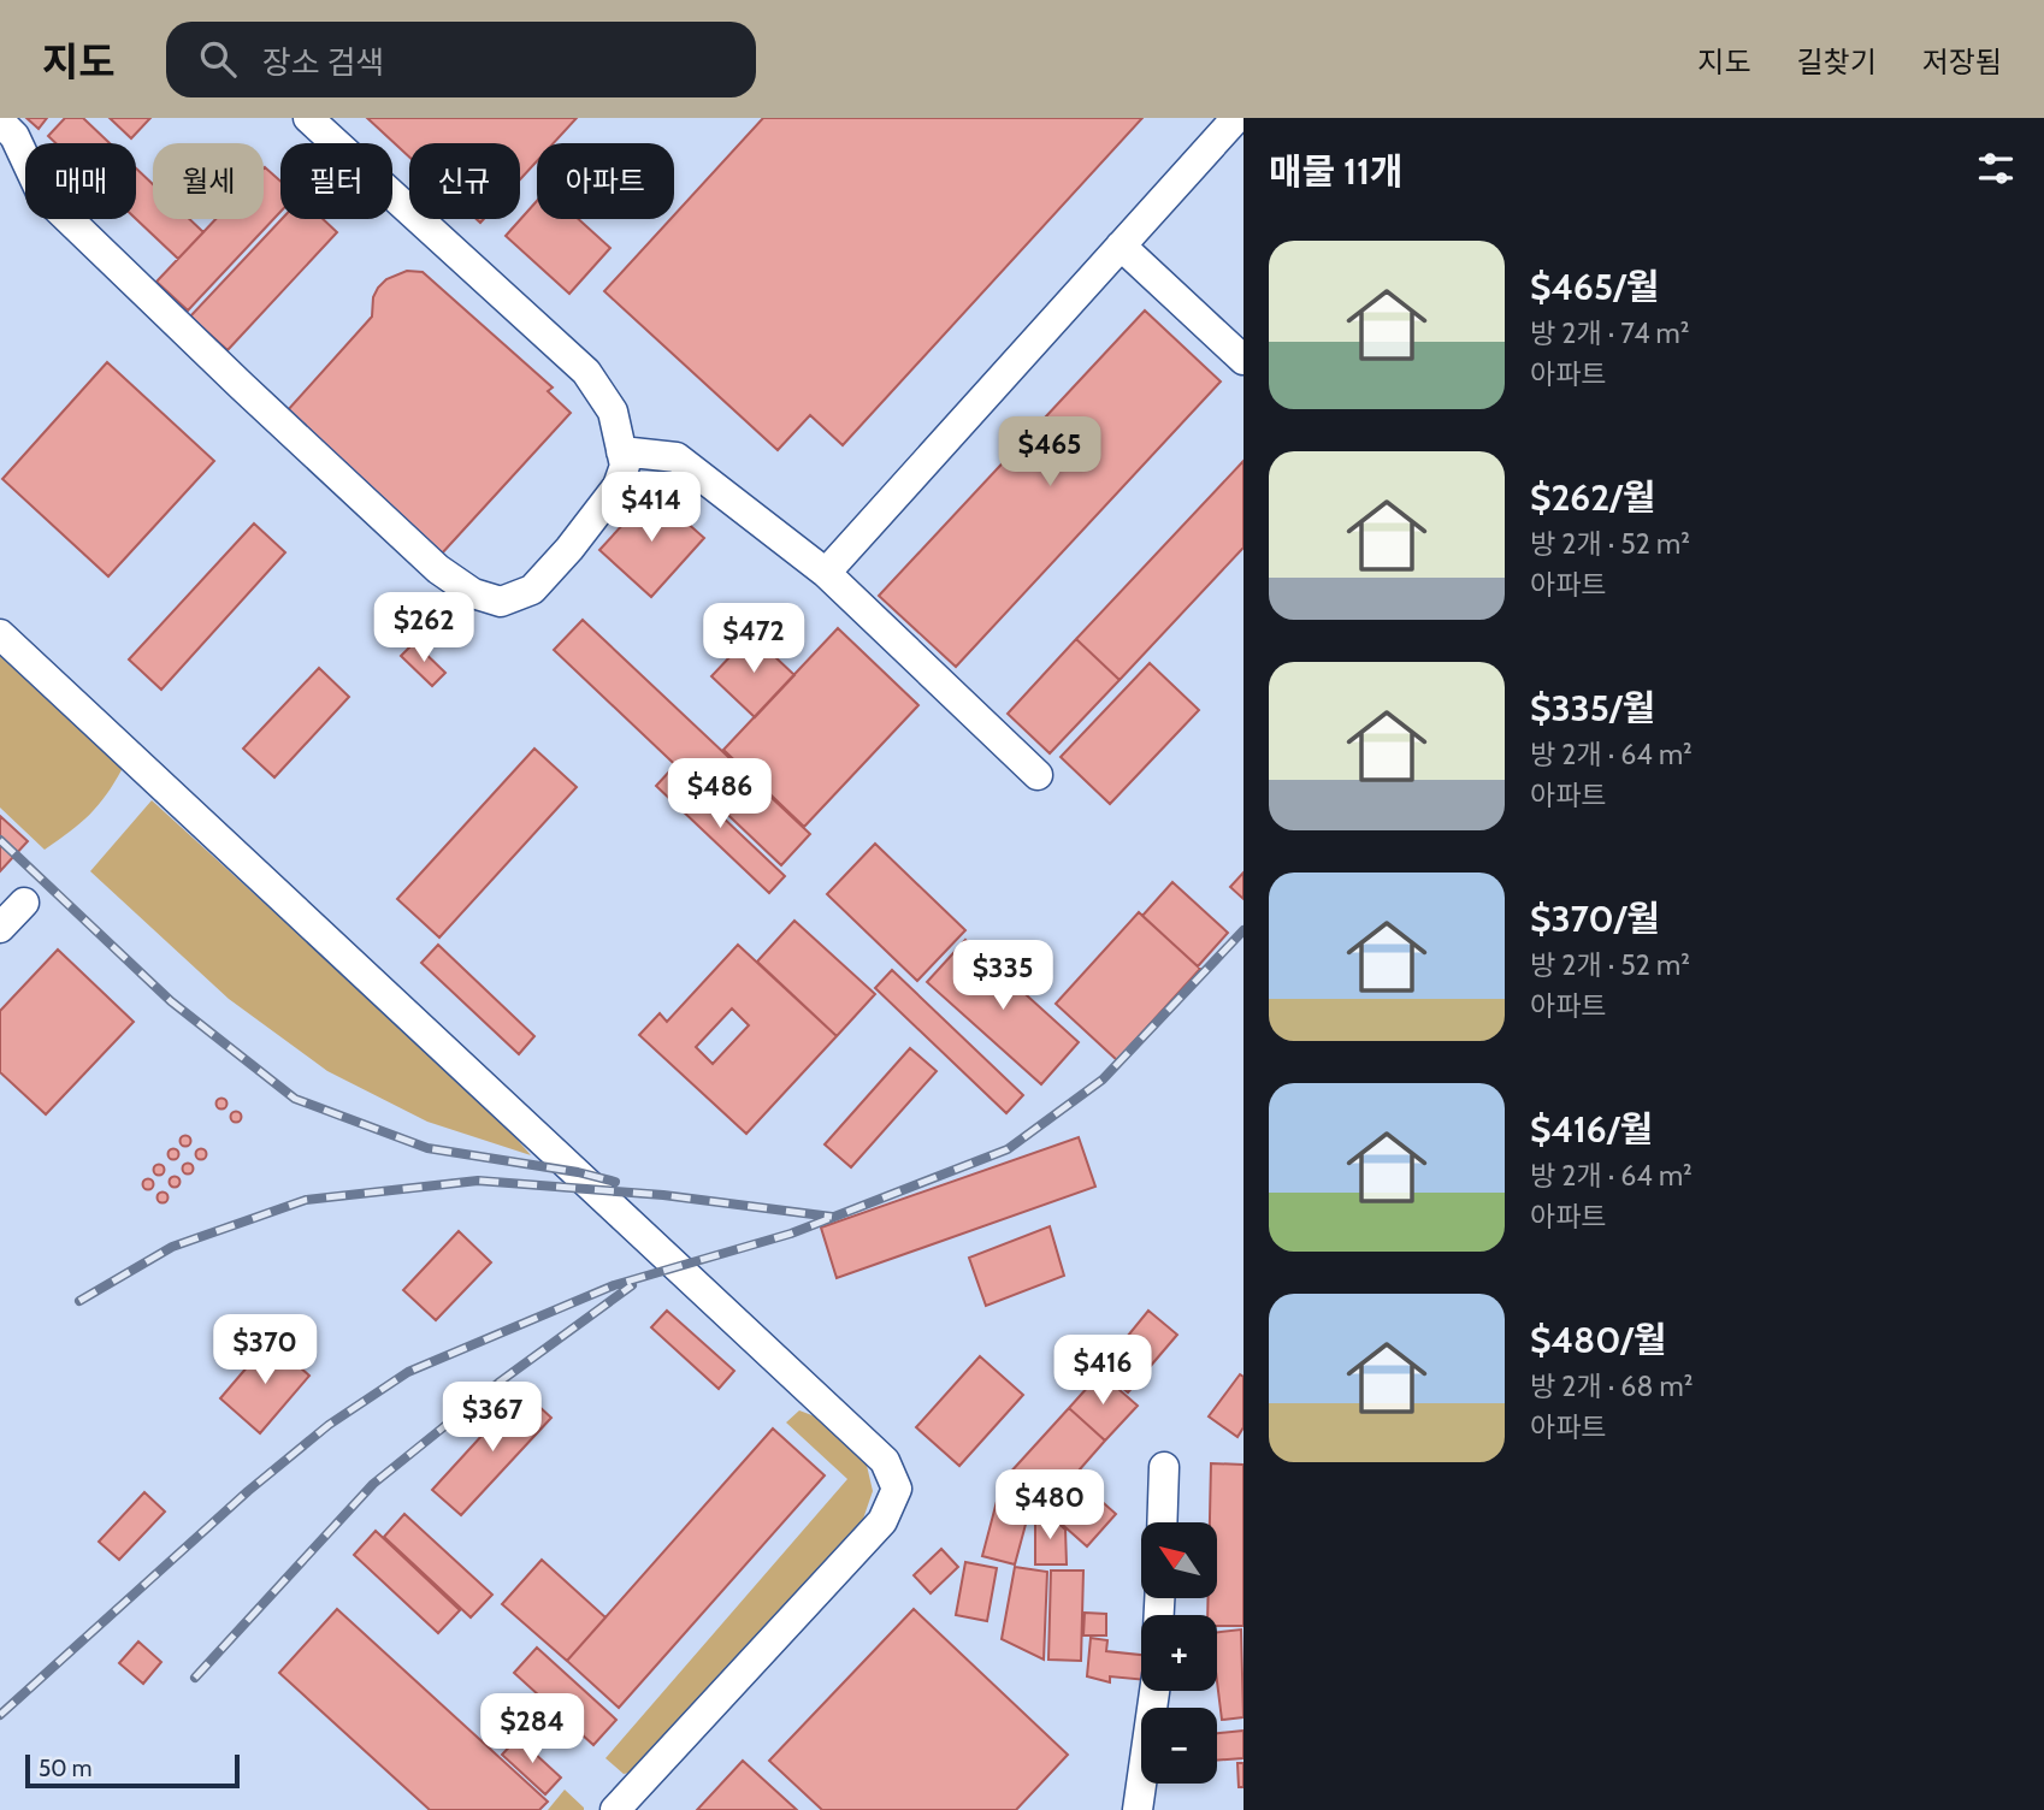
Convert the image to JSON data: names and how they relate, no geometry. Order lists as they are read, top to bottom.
{
  "scale_bar": "50 m",
  "north": "top left",
  "page": {
    "header": "지도",
    "search": "장소 검색",
    "nav": ["지도", "길찾기", "저장됨"],
    "heading": "매물 11개",
    "chip": [
      "매매",
      "월세",
      "필터",
      "신규",
      "아파트"
    ],
    "list": [
      {
        "name": "$465/월",
        "note": "방 2개 · 74 m² · 아파트"
      },
      {
        "name": "$262/월",
        "note": "방 2개 · 52 m² · 아파트"
      },
      {
        "name": "$335/월",
        "note": "방 2개 · 64 m² · 아파트"
      },
      {
        "name": "$370/월",
        "note": "방 2개 · 52 m² · 아파트"
      },
      {
        "name": "$416/월",
        "note": "방 2개 · 64 m² · 아파트"
      },
      {
        "name": "$480/월",
        "note": "방 2개 · 68 m² · 아파트"
      }
    ],
    "price": [
      "$465",
      "$414",
      "$262",
      "$472",
      "$486",
      "$335",
      "$370",
      "$416",
      "$367",
      "$480",
      "$284"
    ],
    "map_buttons": ["+", "−"],
    "scale": "50 m"
  }
}
